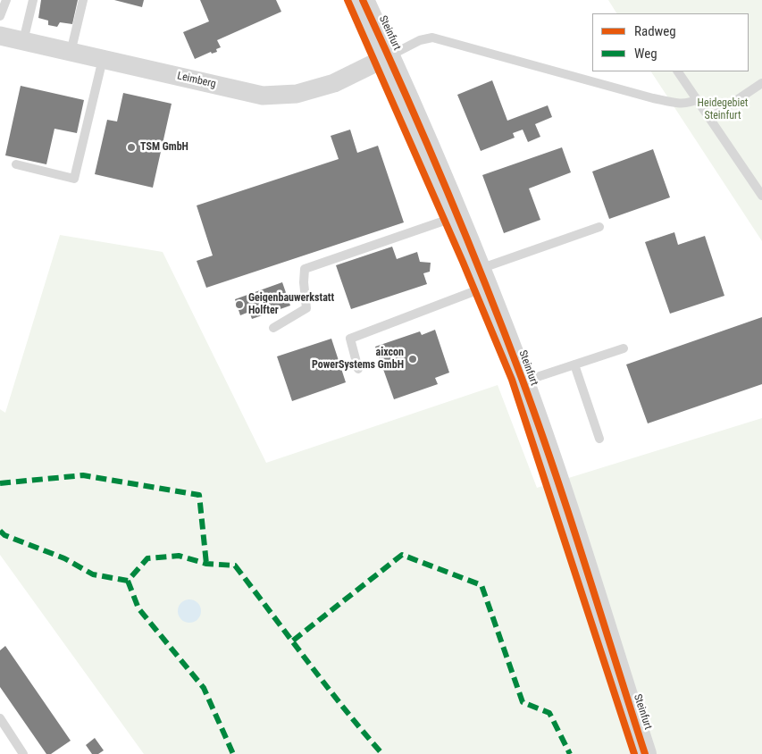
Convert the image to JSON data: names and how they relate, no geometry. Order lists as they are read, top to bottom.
{
  "streets": {
    "street": ["Steinfurt", "Leimberg"]
  },
  "crossings": [
    ["Steinfurt", "Leimberg"]
  ],
  "parks": ["Heidegebiet Steinfurt"],
  "places": ["TSM GmbH", "Geigenbauwerkstatt Holfter", "aixcon PowerSystems GmbH"],
  "legend": ["Radweg", "Weg"]
}
